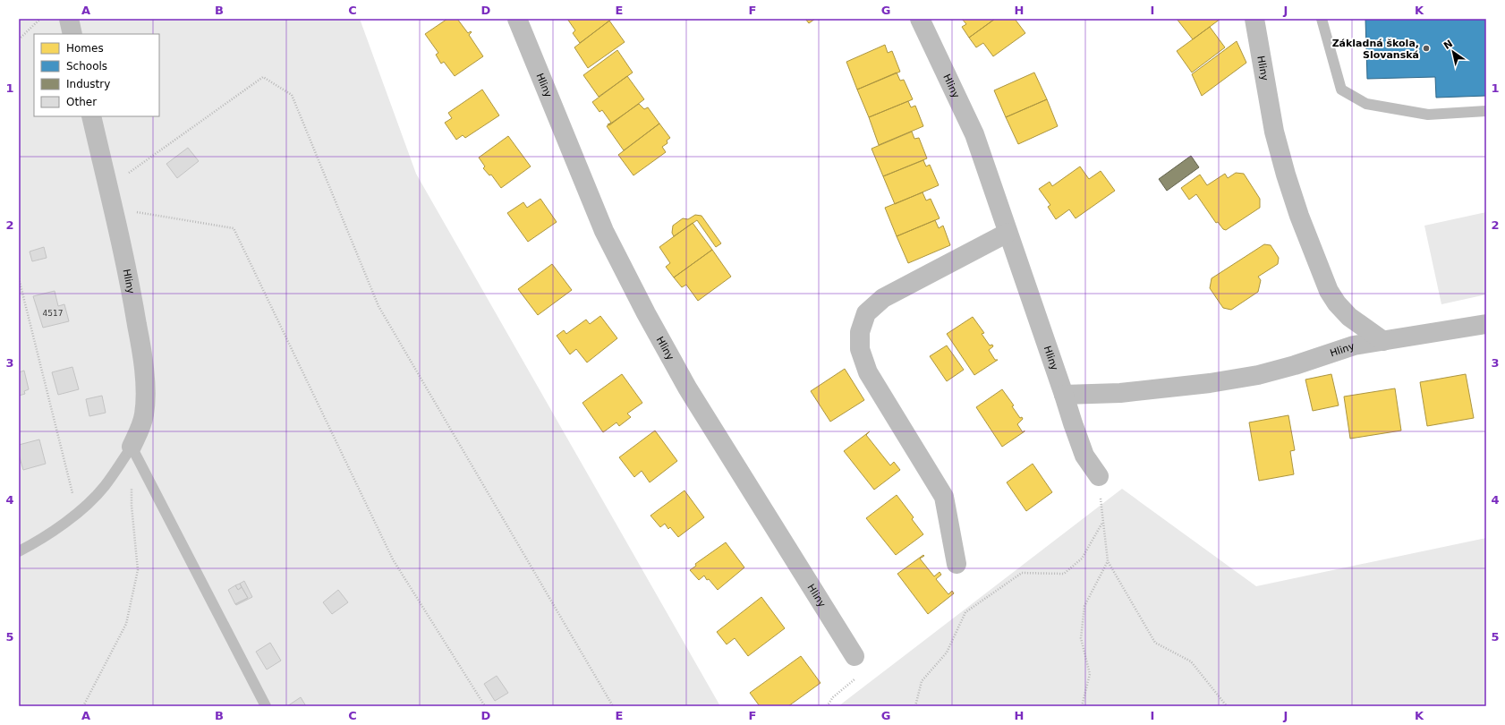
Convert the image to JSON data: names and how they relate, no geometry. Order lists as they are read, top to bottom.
{
  "streets": {
    "street": ["Hliny"]
  },
  "places": ["Základná škola, Slovanská"],
  "house_numbers": ["4517"],
  "legend": [
    "Homes",
    "Schools",
    "Industry",
    "Other"
  ],
  "north": "top left",
  "grid": {
    "columns": [
      "A",
      "B",
      "C",
      "D",
      "E",
      "F",
      "G",
      "H",
      "I",
      "J",
      "K"
    ],
    "rows": [
      "1",
      "2",
      "3",
      "4",
      "5"
    ]
  }
}
